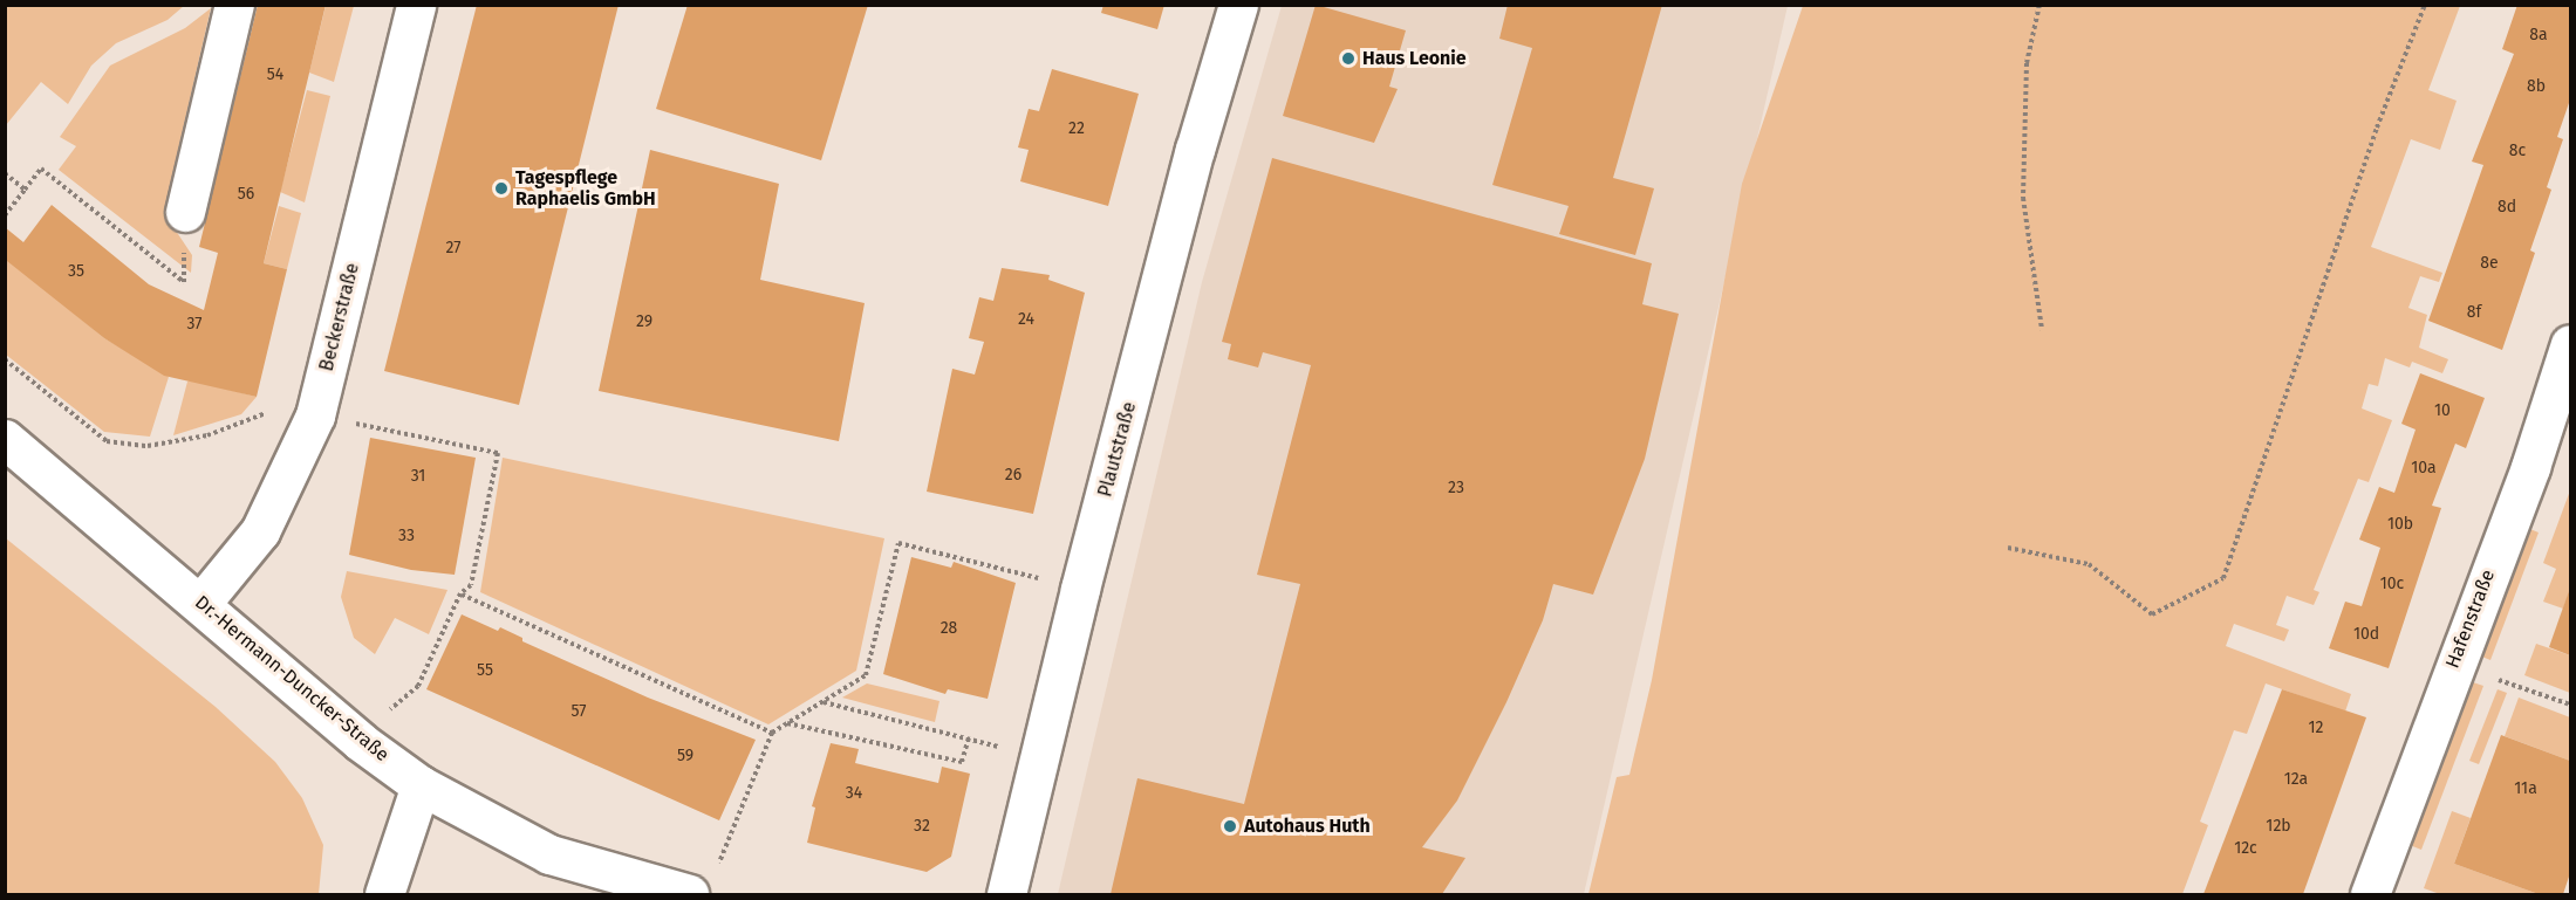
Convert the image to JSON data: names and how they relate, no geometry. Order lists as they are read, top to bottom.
{
  "streets": {
    "street": [
      "Beckerstraße",
      "Plautstraße",
      "Hafenstraße",
      "Dr.-Hermann-Duncker-Straße"
    ]
  },
  "crossings": [
    ["Beckerstraße", "Dr.-Hermann-Duncker-Straße"]
  ],
  "places": ["Haus Leonie", "Tagespflege Raphaelis GmbH", "Autohaus Huth"],
  "house_numbers": [
    "8a",
    "54",
    "8b",
    "22",
    "8c",
    "56",
    "8d",
    "27",
    "8e",
    "35",
    "8f",
    "24",
    "29",
    "37",
    "10",
    "10a",
    "26",
    "31",
    "23",
    "10b",
    "33",
    "10c",
    "28",
    "10d",
    "55",
    "57",
    "12",
    "59",
    "12a",
    "11a",
    "34",
    "32",
    "12b",
    "12c"
  ]
}
